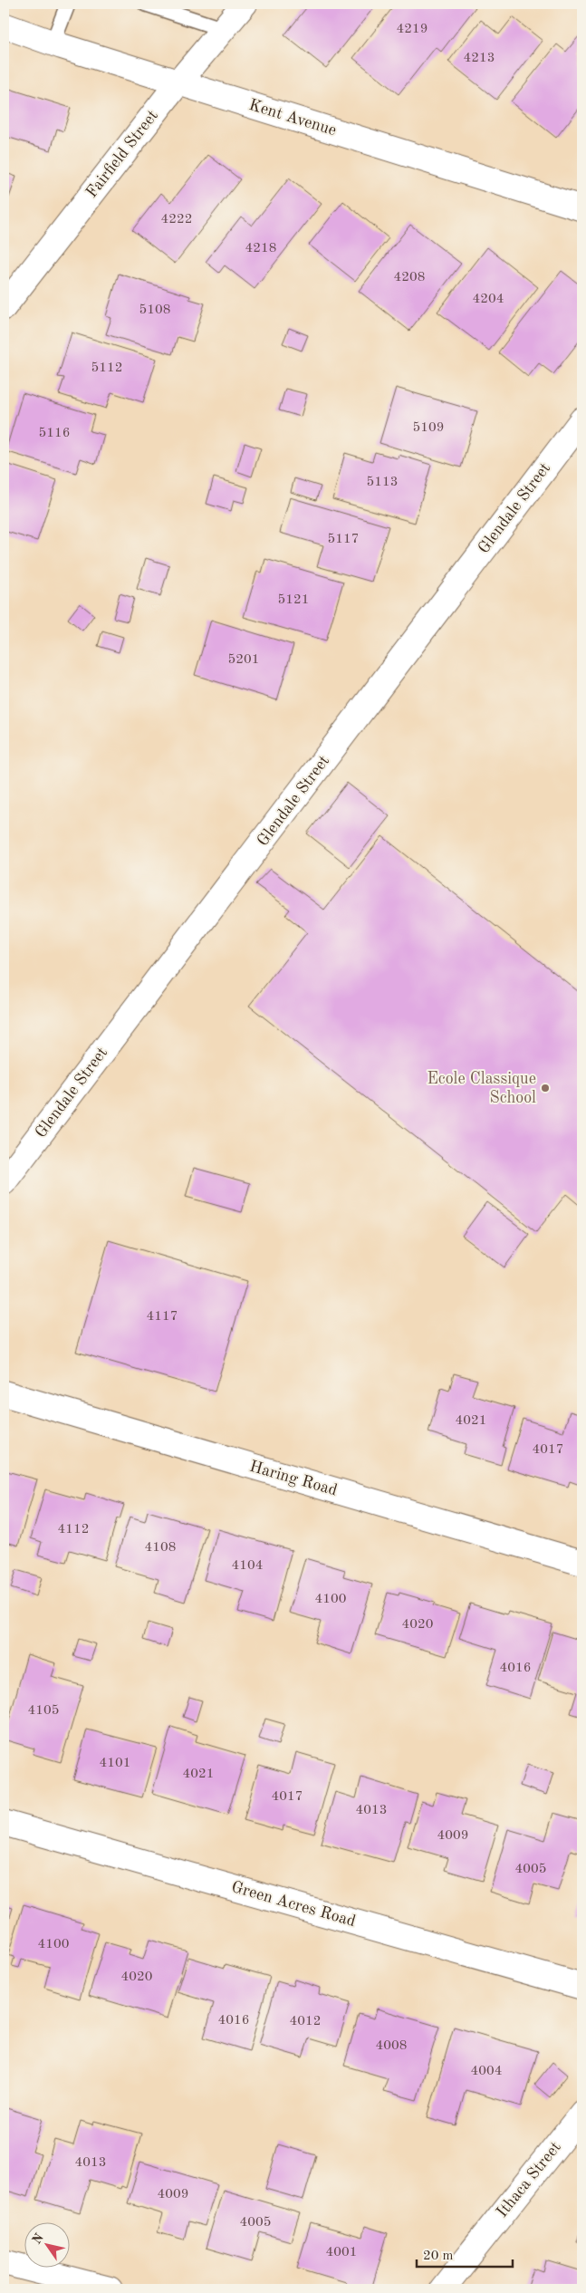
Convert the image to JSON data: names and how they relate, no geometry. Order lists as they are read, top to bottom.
{
  "streets": {
    "street": [
      "Kent Avenue",
      "Fairfield Street",
      "Glendale Street",
      "Haring Road",
      "Green Acres Road",
      "Ithaca Street"
    ]
  },
  "crossings": [
    ["Kent Avenue", "Fairfield Street"]
  ],
  "places": ["Ecole Classique School"],
  "house_numbers": [
    "4219",
    "4213",
    "4222",
    "4218",
    "4208",
    "4204",
    "5108",
    "5112",
    "5109",
    "5116",
    "5113",
    "5117",
    "5121",
    "5201",
    "4117",
    "4021",
    "4017",
    "4112",
    "4108",
    "4104",
    "4100",
    "4020",
    "4016",
    "4105",
    "4101",
    "4021",
    "4017",
    "4013",
    "4009",
    "4005",
    "4100",
    "4020",
    "4016",
    "4012",
    "4008",
    "4004",
    "4013",
    "4009",
    "4005",
    "4001"
  ],
  "scale_bar": "20 m",
  "north": "top left"
}
